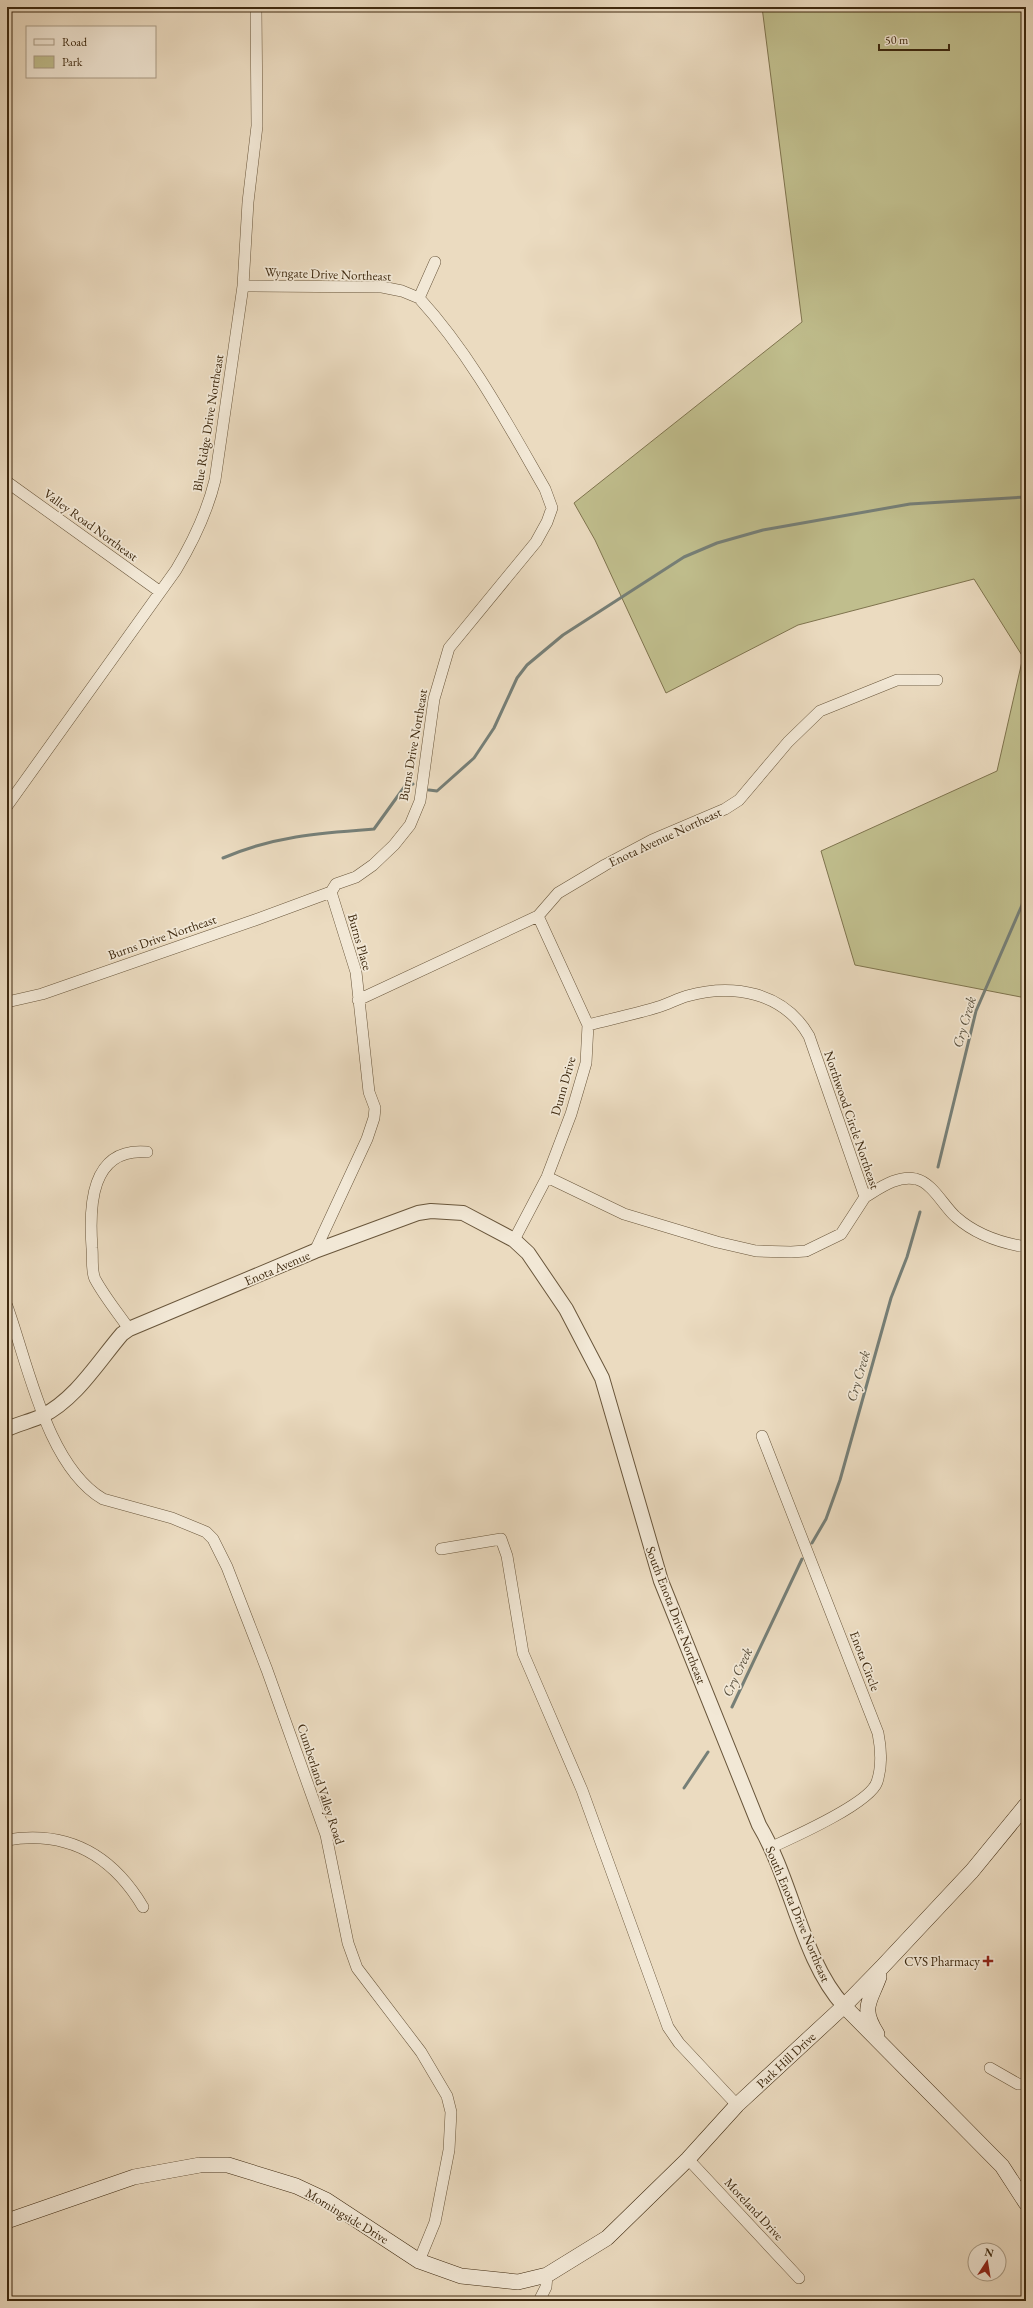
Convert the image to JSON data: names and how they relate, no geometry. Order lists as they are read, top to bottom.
{
  "streets": {
    "main road": ["South Enota Drive Northeast", "Park Hill Drive", "Morningside Drive"],
    "street": [
      "Wyngate Drive Northeast",
      "Blue Ridge Drive Northeast",
      "Valley Road Northeast",
      "Burns Drive Northeast",
      "Enota Avenue Northeast",
      "Burns Place",
      "Dunn Drive",
      "Northwood Circle Northeast",
      "Enota Avenue",
      "Enota Circle",
      "Cumberland Valley Road",
      "Moreland Drive"
    ]
  },
  "crossings": [
    ["Wyngate Drive Northeast", "Blue Ridge Drive Northeast"],
    ["Wyngate Drive Northeast", "Burns Drive Northeast"],
    ["Blue Ridge Drive Northeast", "Valley Road Northeast"],
    ["Burns Drive Northeast", "Burns Place"],
    ["Enota Avenue Northeast", "Burns Place"],
    ["Enota Avenue Northeast", "Dunn Drive"],
    ["Enota Avenue Northeast", "Enota Avenue"],
    ["Burns Place", "Enota Avenue"],
    ["Dunn Drive", "Northwood Circle Northeast"],
    ["Dunn Drive", "South Enota Drive Northeast"],
    ["Enota Avenue", "South Enota Drive Northeast"],
    ["Enota Avenue", "Cumberland Valley Road"],
    ["South Enota Drive Northeast", "Enota Circle"],
    ["South Enota Drive Northeast", "Park Hill Drive"],
    ["Cumberland Valley Road", "Morningside Drive"],
    ["Park Hill Drive", "Moreland Drive"],
    ["Park Hill Drive", "Morningside Drive"]
  ],
  "water": ["Cry Creek"],
  "places": {
    "health": ["CVS Pharmacy"]
  },
  "legend": ["Road", "Park"],
  "scale_bar": "50 m",
  "north": "top"
}
